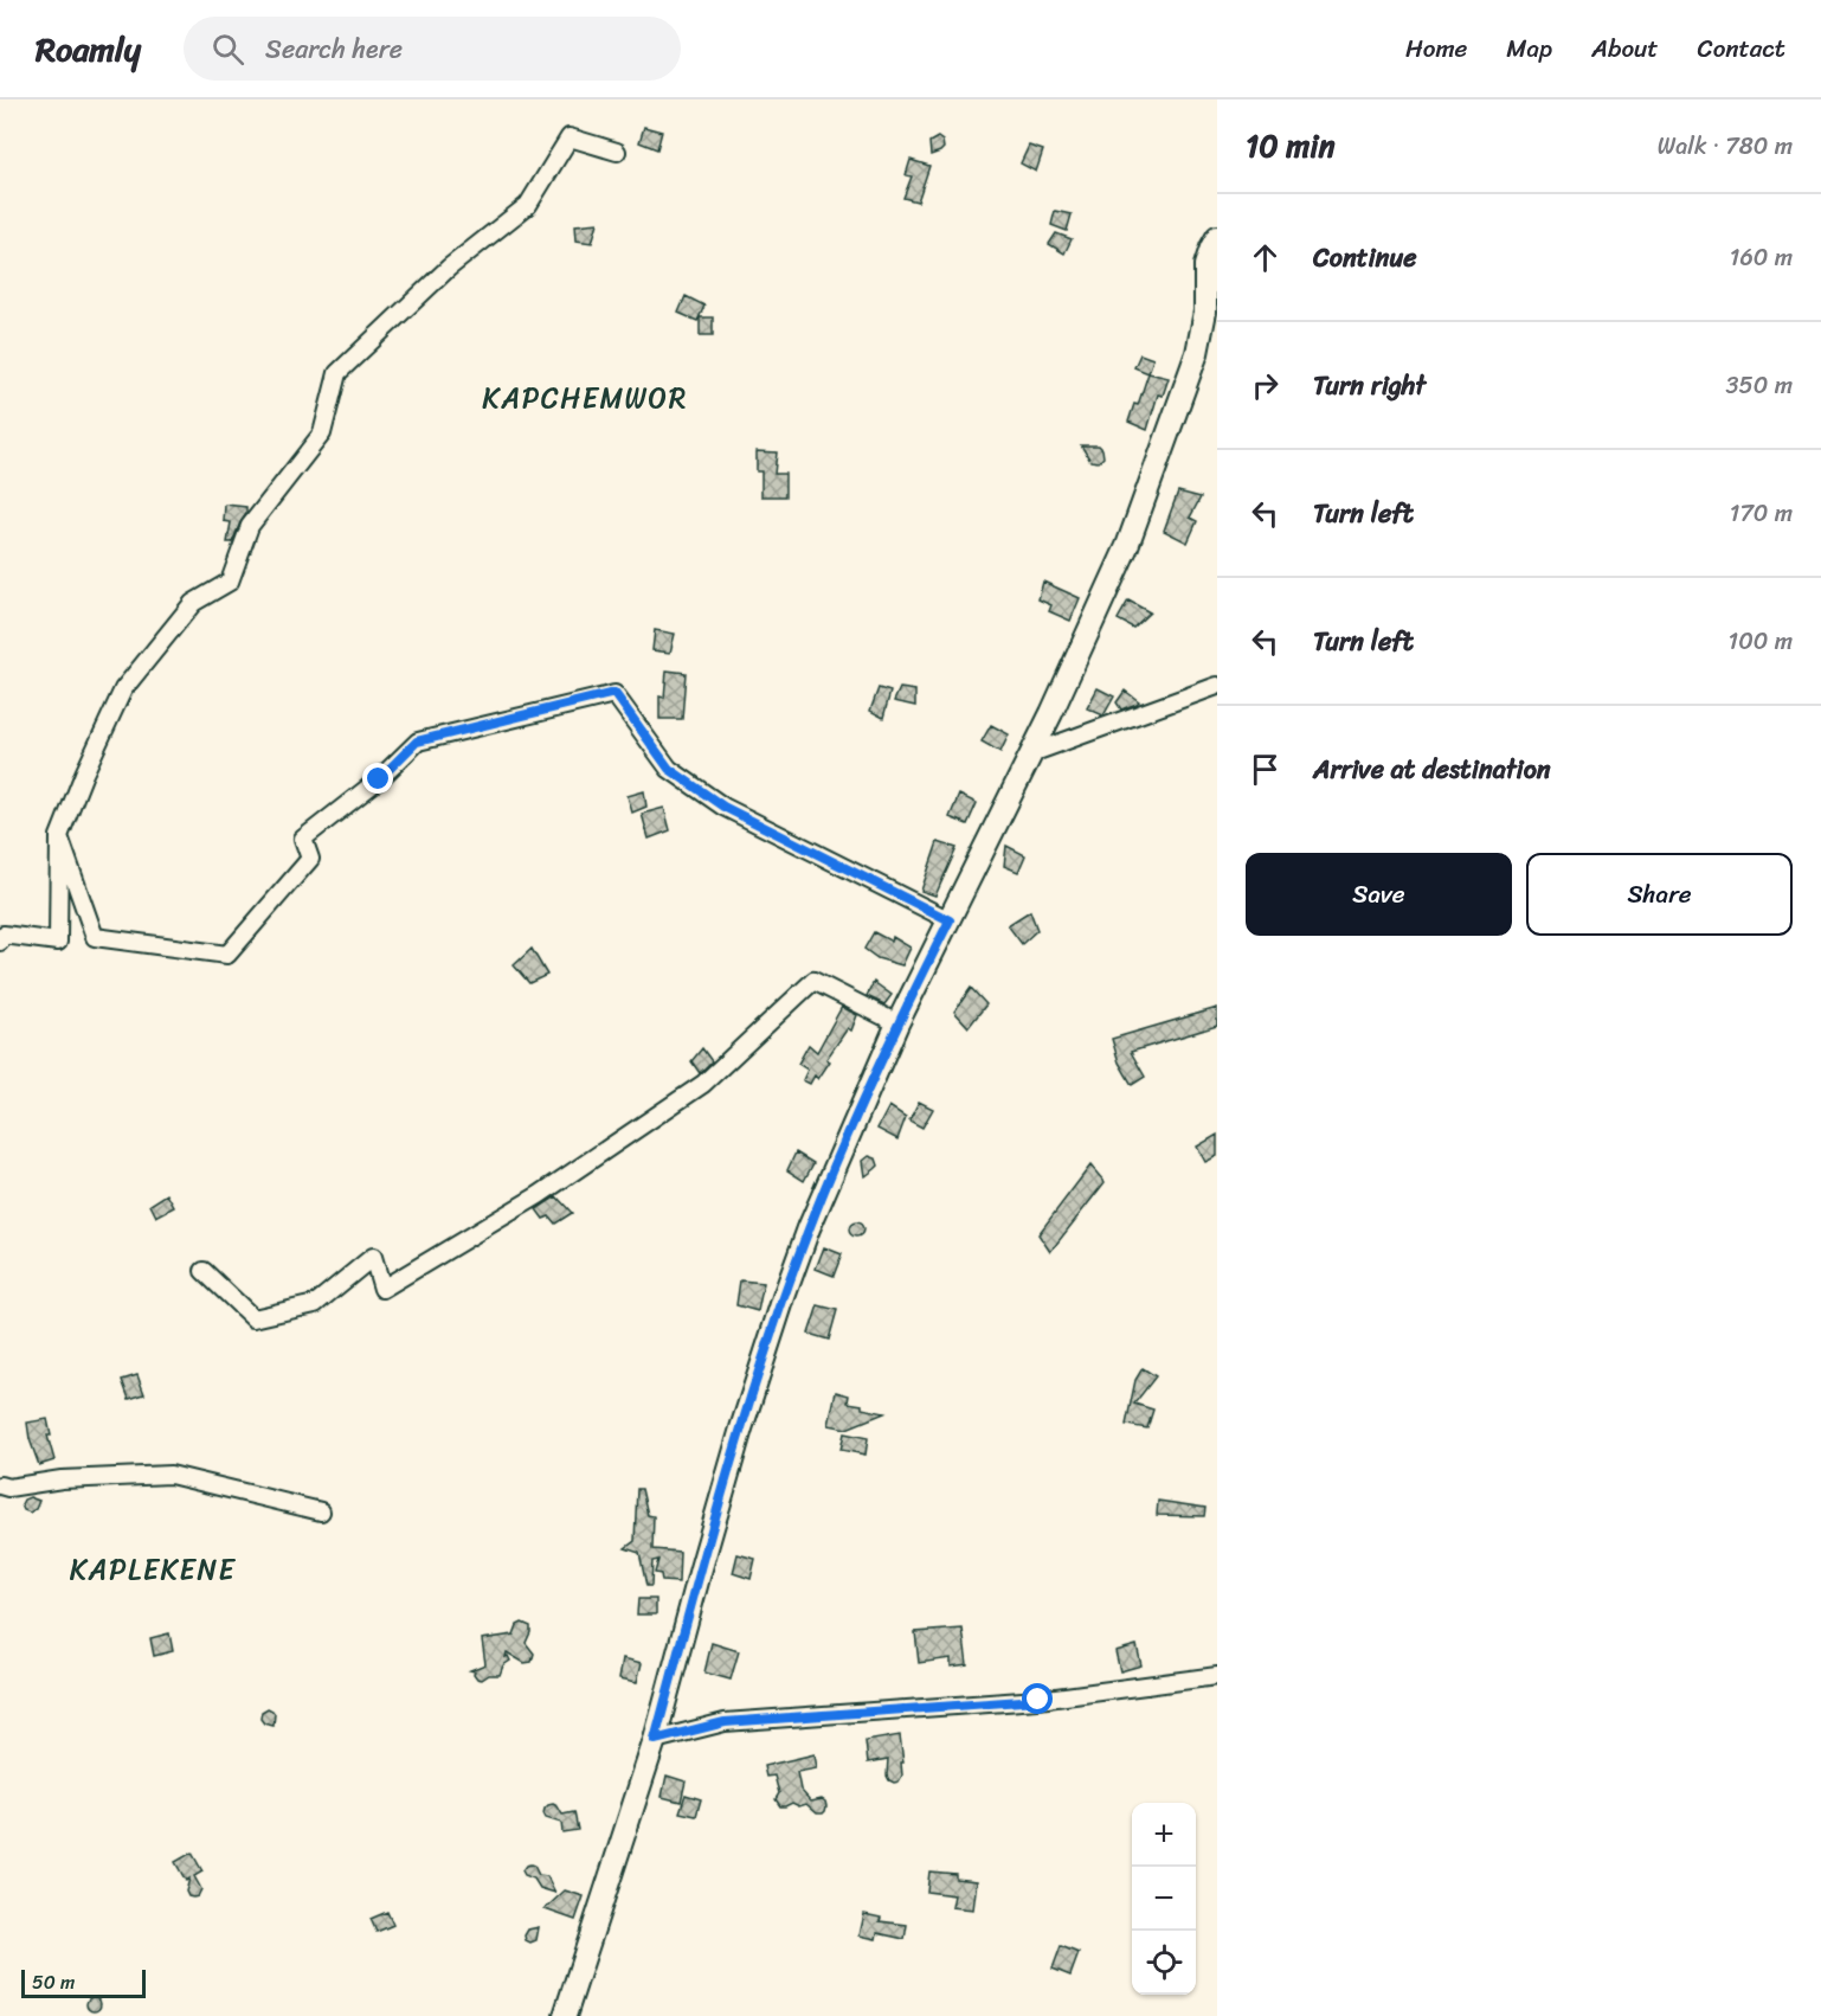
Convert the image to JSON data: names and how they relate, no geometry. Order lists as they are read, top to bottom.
{
  "districts": ["KAPCHEMWOR", "KAPLEKENE"],
  "scale_bar": "50 m",
  "page": {
    "header": "Roamly",
    "search": "Search here",
    "nav": [
      "Home",
      "Map",
      "About",
      "Contact"
    ],
    "heading": ["10 min", "Walk · 780 m"],
    "list": [
      ["Continue", "160 m"],
      ["Turn right", "350 m"],
      ["Turn left", "170 m"],
      ["Turn left", "100 m"],
      "Arrive at destination"
    ],
    "buttons": ["Save", "Share"],
    "map_buttons": ["+", "−"],
    "scale": "50 m"
  }
}
